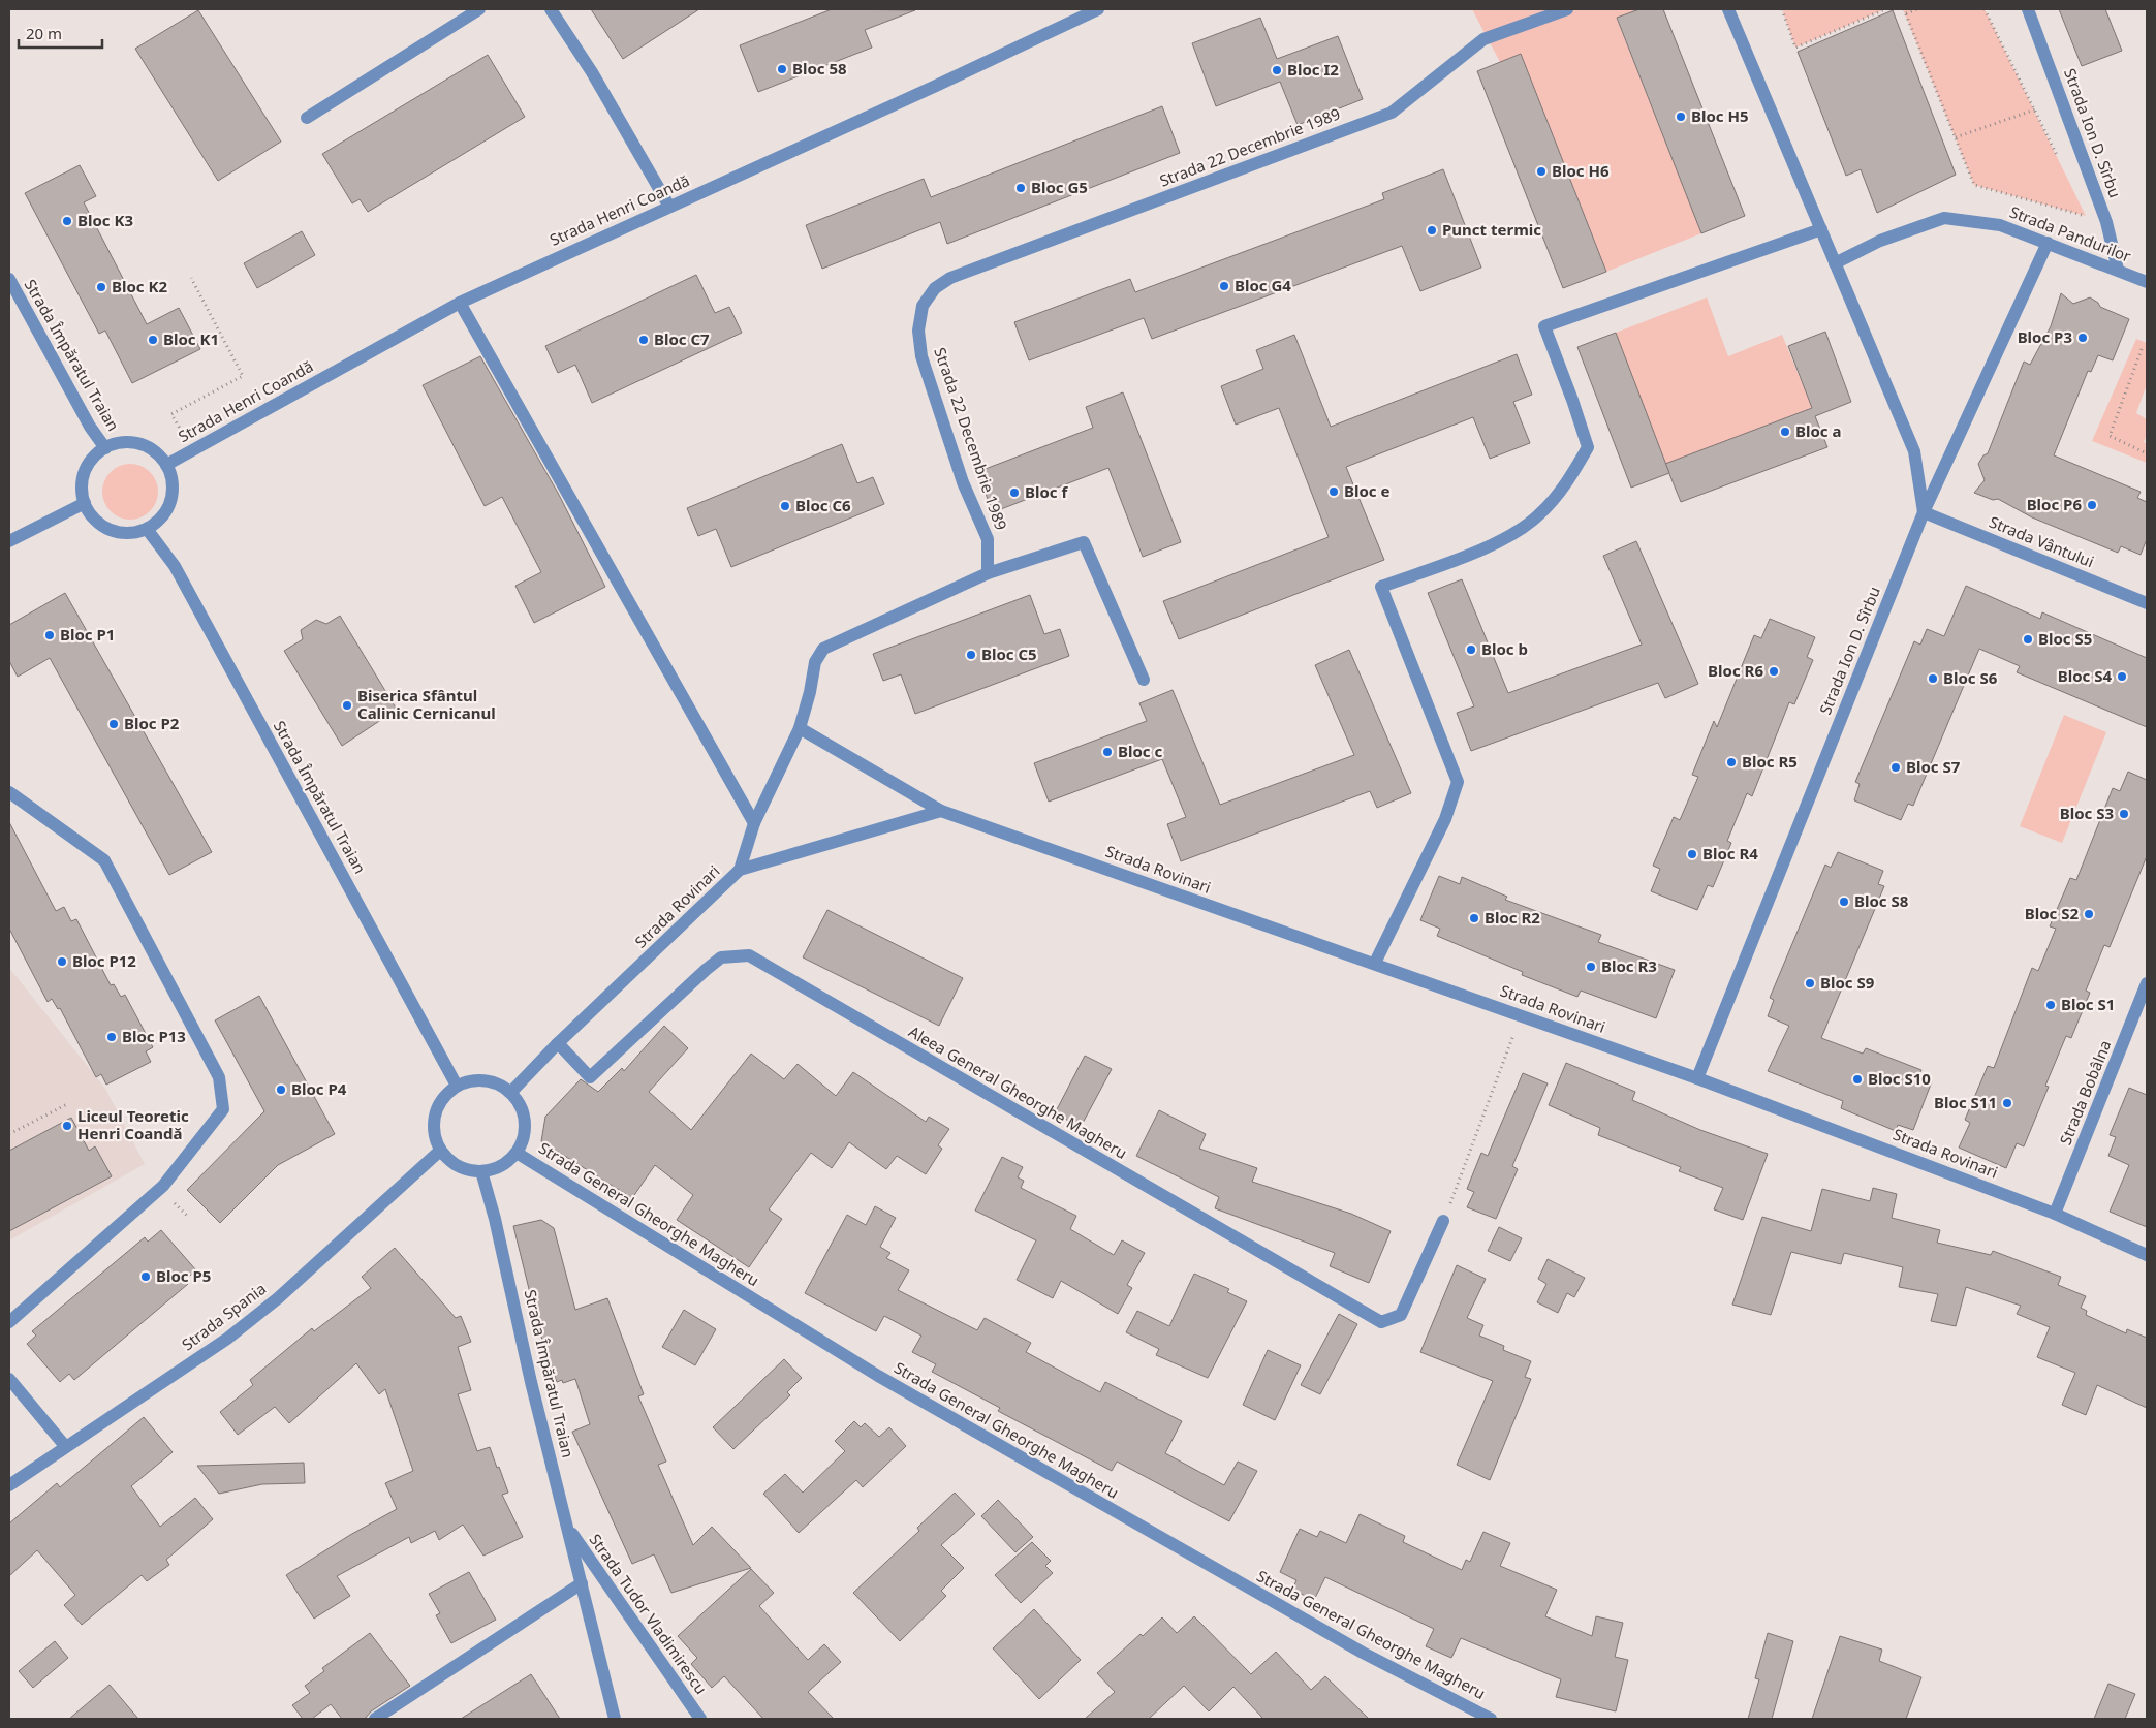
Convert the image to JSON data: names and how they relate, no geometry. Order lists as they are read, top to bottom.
{
  "streets": {
    "street": [
      "Strada Ion D. Sîrbu",
      "Strada 22 Decembrie 1989",
      "Strada Henri Coandă",
      "Strada Pandurilor",
      "Strada Împăratul Traian",
      "Strada Vântului",
      "Strada Rovinari",
      "Aleea General Gheorghe Magheru",
      "Strada Bobâlna",
      "Strada General Gheorghe Magheru",
      "Strada Spania",
      "Strada Tudor Vladimirescu"
    ]
  },
  "crossings": [
    ["Strada Ion D. Sîrbu", "Strada Pandurilor"],
    ["Strada Ion D. Sîrbu", "Strada Vântului"],
    ["Strada Ion D. Sîrbu", "Strada Rovinari"],
    ["Strada Henri Coandă", "Strada Împăratul Traian"],
    ["Strada Împăratul Traian", "Strada Rovinari"],
    ["Strada Împăratul Traian", "Strada General Gheorghe Magheru"],
    ["Strada Împăratul Traian", "Strada Spania"],
    ["Strada Împăratul Traian", "Strada Tudor Vladimirescu"],
    ["Strada Rovinari", "Aleea General Gheorghe Magheru"],
    ["Strada Rovinari", "Strada Bobâlna"],
    ["Strada Rovinari", "Strada General Gheorghe Magheru"],
    ["Strada Rovinari", "Strada Spania"],
    ["Strada General Gheorghe Magheru", "Strada Spania"]
  ],
  "places": [
    "Bloc 58",
    "Bloc I2",
    "Bloc H5",
    "Bloc H6",
    "Bloc G5",
    "Bloc K3",
    "Punct termic",
    "Bloc G4",
    "Bloc K2",
    "Bloc P3",
    "Bloc K1",
    "Bloc C7",
    "Bloc a",
    "Bloc e",
    "Bloc f",
    "Bloc P6",
    "Bloc C6",
    "Bloc P1",
    "Bloc S5",
    "Bloc b",
    "Bloc C5",
    "Bloc R6",
    "Bloc S4",
    "Bloc S6",
    "Biserica Sfântul Calinic Cernicanul",
    "Bloc P2",
    "Bloc c",
    "Bloc R5",
    "Bloc S7",
    "Bloc S3",
    "Bloc R4",
    "Bloc S8",
    "Bloc S2",
    "Bloc R2",
    "Bloc P12",
    "Bloc R3",
    "Bloc S9",
    "Bloc S1",
    "Bloc P13",
    "Bloc S10",
    "Bloc P4",
    "Bloc S11",
    "Liceul Teoretic Henri Coandă",
    "Bloc P5"
  ],
  "scale_bar": "20 m"
}
